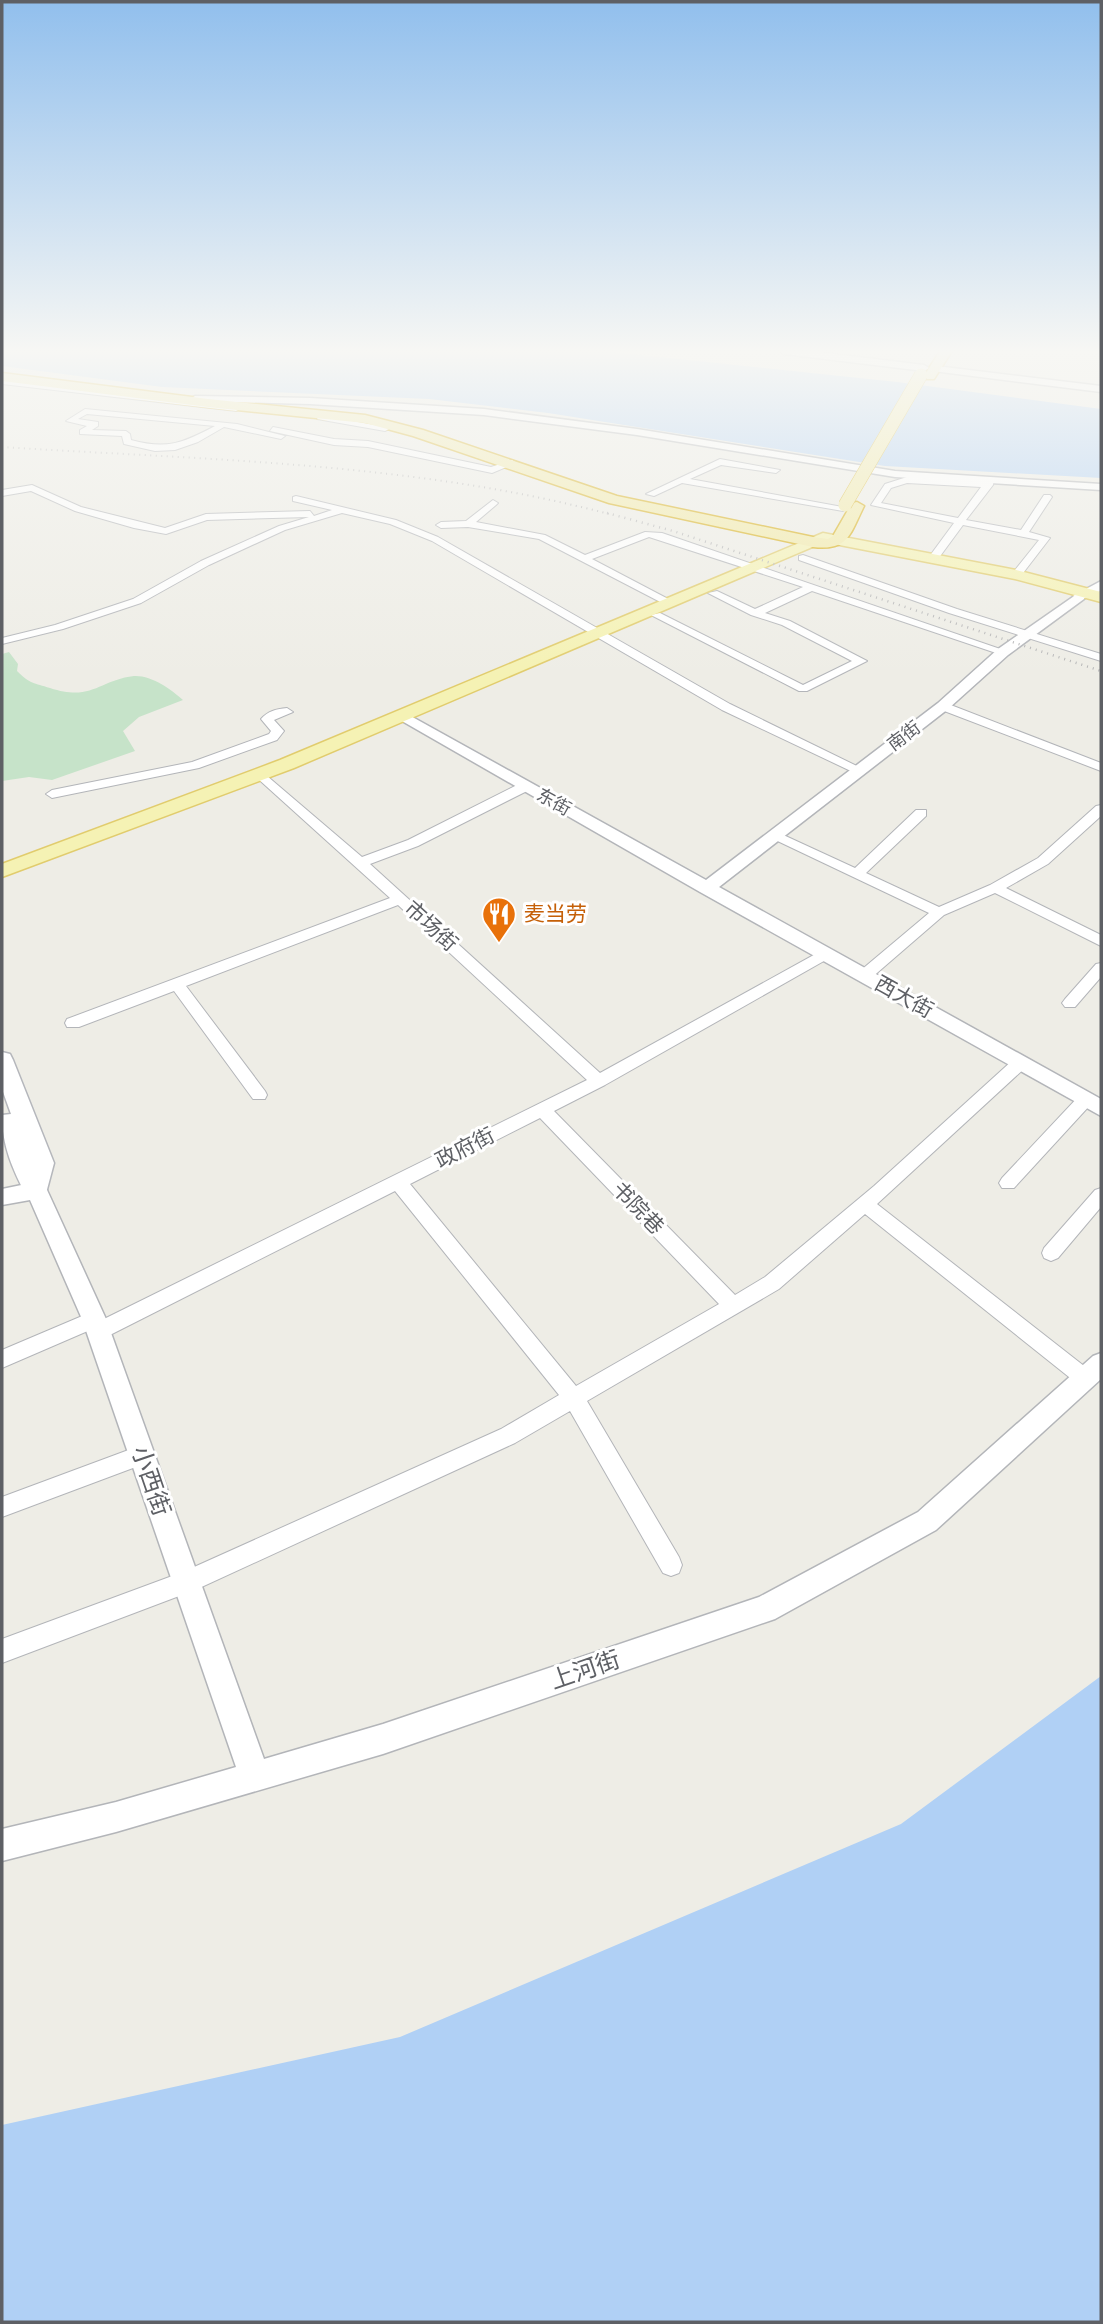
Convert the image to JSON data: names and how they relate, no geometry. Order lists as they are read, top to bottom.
{
  "streets": {
    "street": [
      "南街",
      "东街",
      "市场街",
      "西大街",
      "政府街",
      "书院巷",
      "小西街",
      "上河街"
    ]
  },
  "crossings": [
    ["南街", "东街"],
    ["南街", "西大街"],
    ["东街", "西大街"],
    ["市场街", "政府街"],
    ["西大街", "政府街"],
    ["政府街", "书院巷"],
    ["政府街", "小西街"],
    ["小西街", "上河街"]
  ],
  "places": {
    "restaurant": ["麦当劳"]
  }
}
